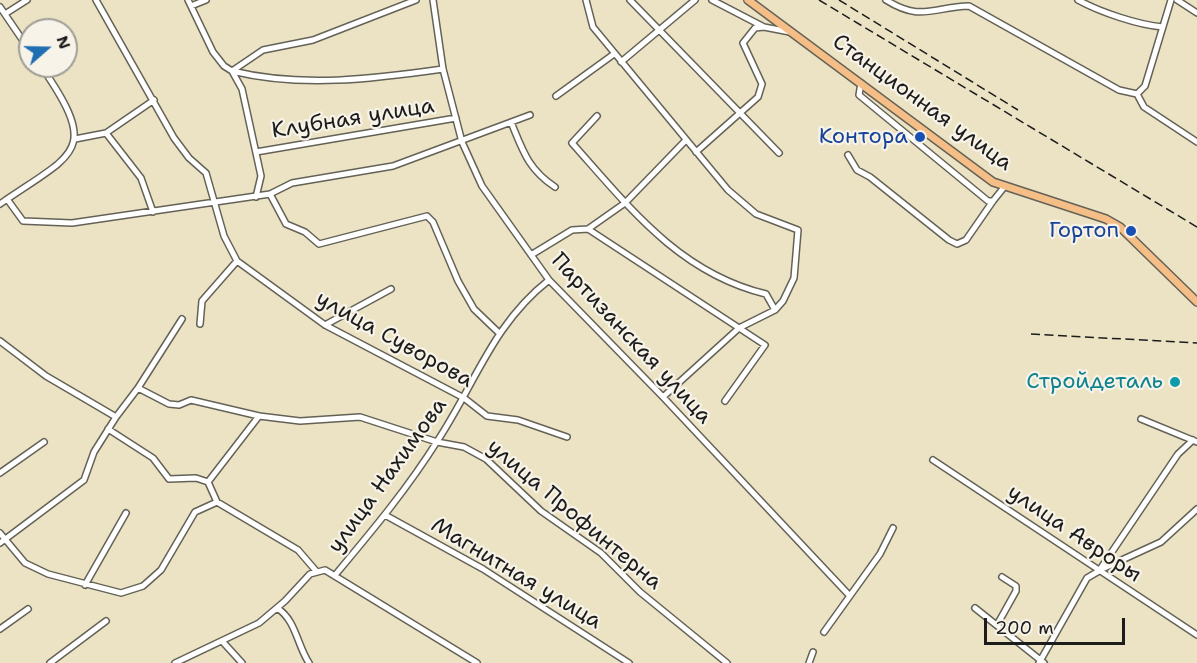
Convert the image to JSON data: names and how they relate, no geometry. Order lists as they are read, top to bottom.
{
  "streets": {
    "main road": ["Станционная улица"],
    "street": [
      "Клубная улица",
      "Партизанская улица",
      "улица Суворова",
      "улица Нахимова",
      "улица Профинтерна",
      "улица Авроры",
      "Магнитная улица"
    ]
  },
  "crossings": [
    ["Клубная улица", "Партизанская улица"],
    ["Партизанская улица", "улица Нахимова"],
    ["улица Суворова", "улица Нахимова"],
    ["улица Нахимова", "улица Профинтерна"],
    ["улица Нахимова", "Магнитная улица"]
  ],
  "places": ["Контора", "Гортоп", "Стройдеталь"],
  "scale_bar": "200 m",
  "north": "right"
}
